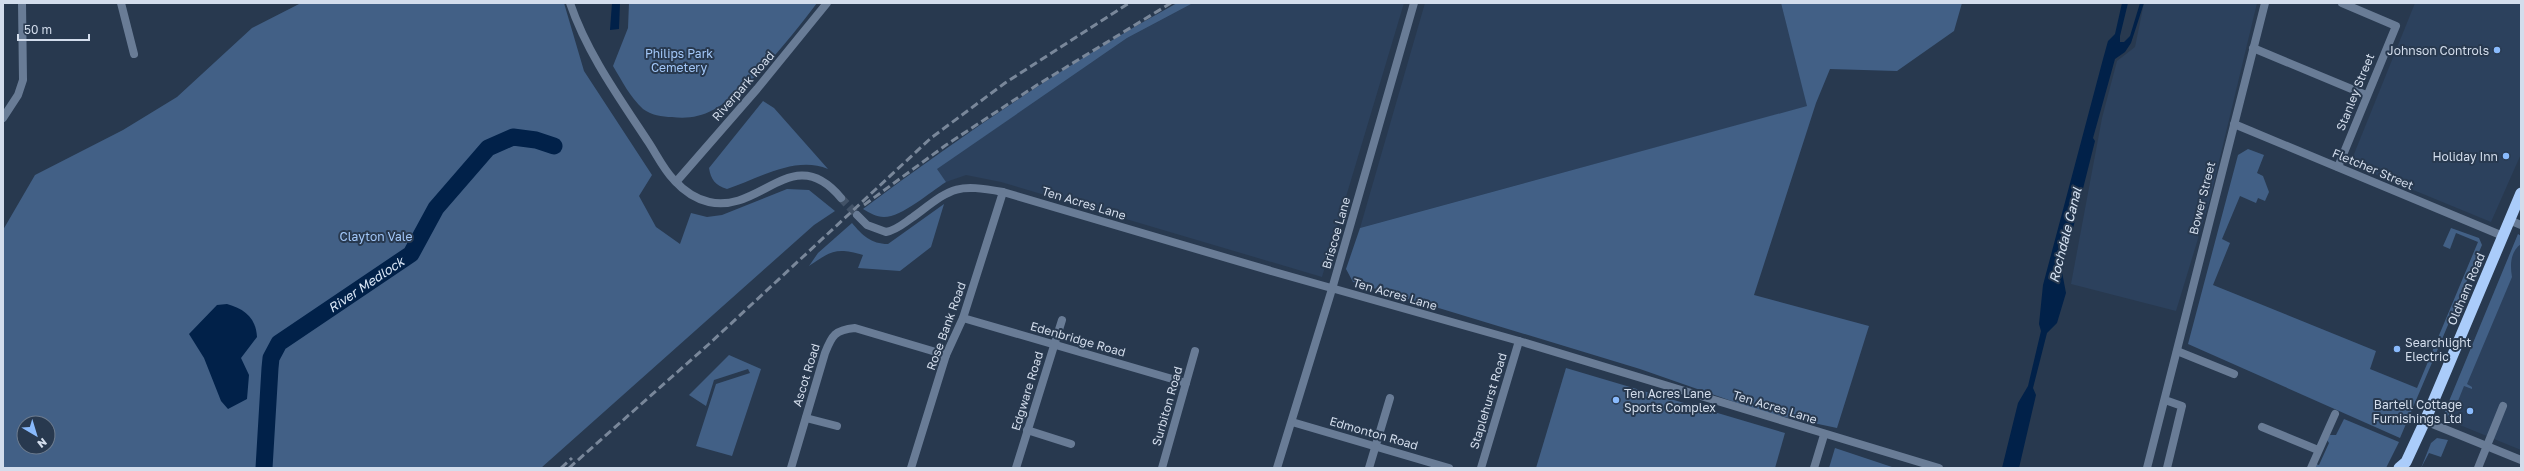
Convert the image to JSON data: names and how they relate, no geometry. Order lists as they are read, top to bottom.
{
  "streets": {
    "highway": ["Oldham Road"],
    "street": [
      "Riverpark Road",
      "Stanley Street",
      "Fletcher Street",
      "Bower Street",
      "Ten Acres Lane",
      "Briscoe Lane",
      "Rose Bank Road",
      "Edenbridge Road",
      "Ascot Road",
      "Edgware Road",
      "Staplehurst Road",
      "Surbiton Road",
      "Edmonton Road"
    ]
  },
  "crossings": [
    ["Stanley Street", "Fletcher Street"],
    ["Fletcher Street", "Bower Street"],
    ["Fletcher Street", "Oldham Road"],
    ["Ten Acres Lane", "Briscoe Lane"],
    ["Ten Acres Lane", "Rose Bank Road"],
    ["Ten Acres Lane", "Staplehurst Road"],
    ["Briscoe Lane", "Edmonton Road"],
    ["Rose Bank Road", "Edenbridge Road"],
    ["Rose Bank Road", "Ascot Road"],
    ["Edenbridge Road", "Edgware Road"],
    ["Edenbridge Road", "Surbiton Road"]
  ],
  "water": ["Rochdale Canal", "River Medlock"],
  "parks": ["Philips Park Cemetery", "Clayton Vale"],
  "places": [
    "Johnson Controls",
    "Holiday Inn",
    "Searchlight Electric",
    "Ten Acres Lane Sports Complex",
    "Bartell Cottage Furnishings Ltd"
  ],
  "scale_bar": "50 m",
  "north": "bottom right"
}
